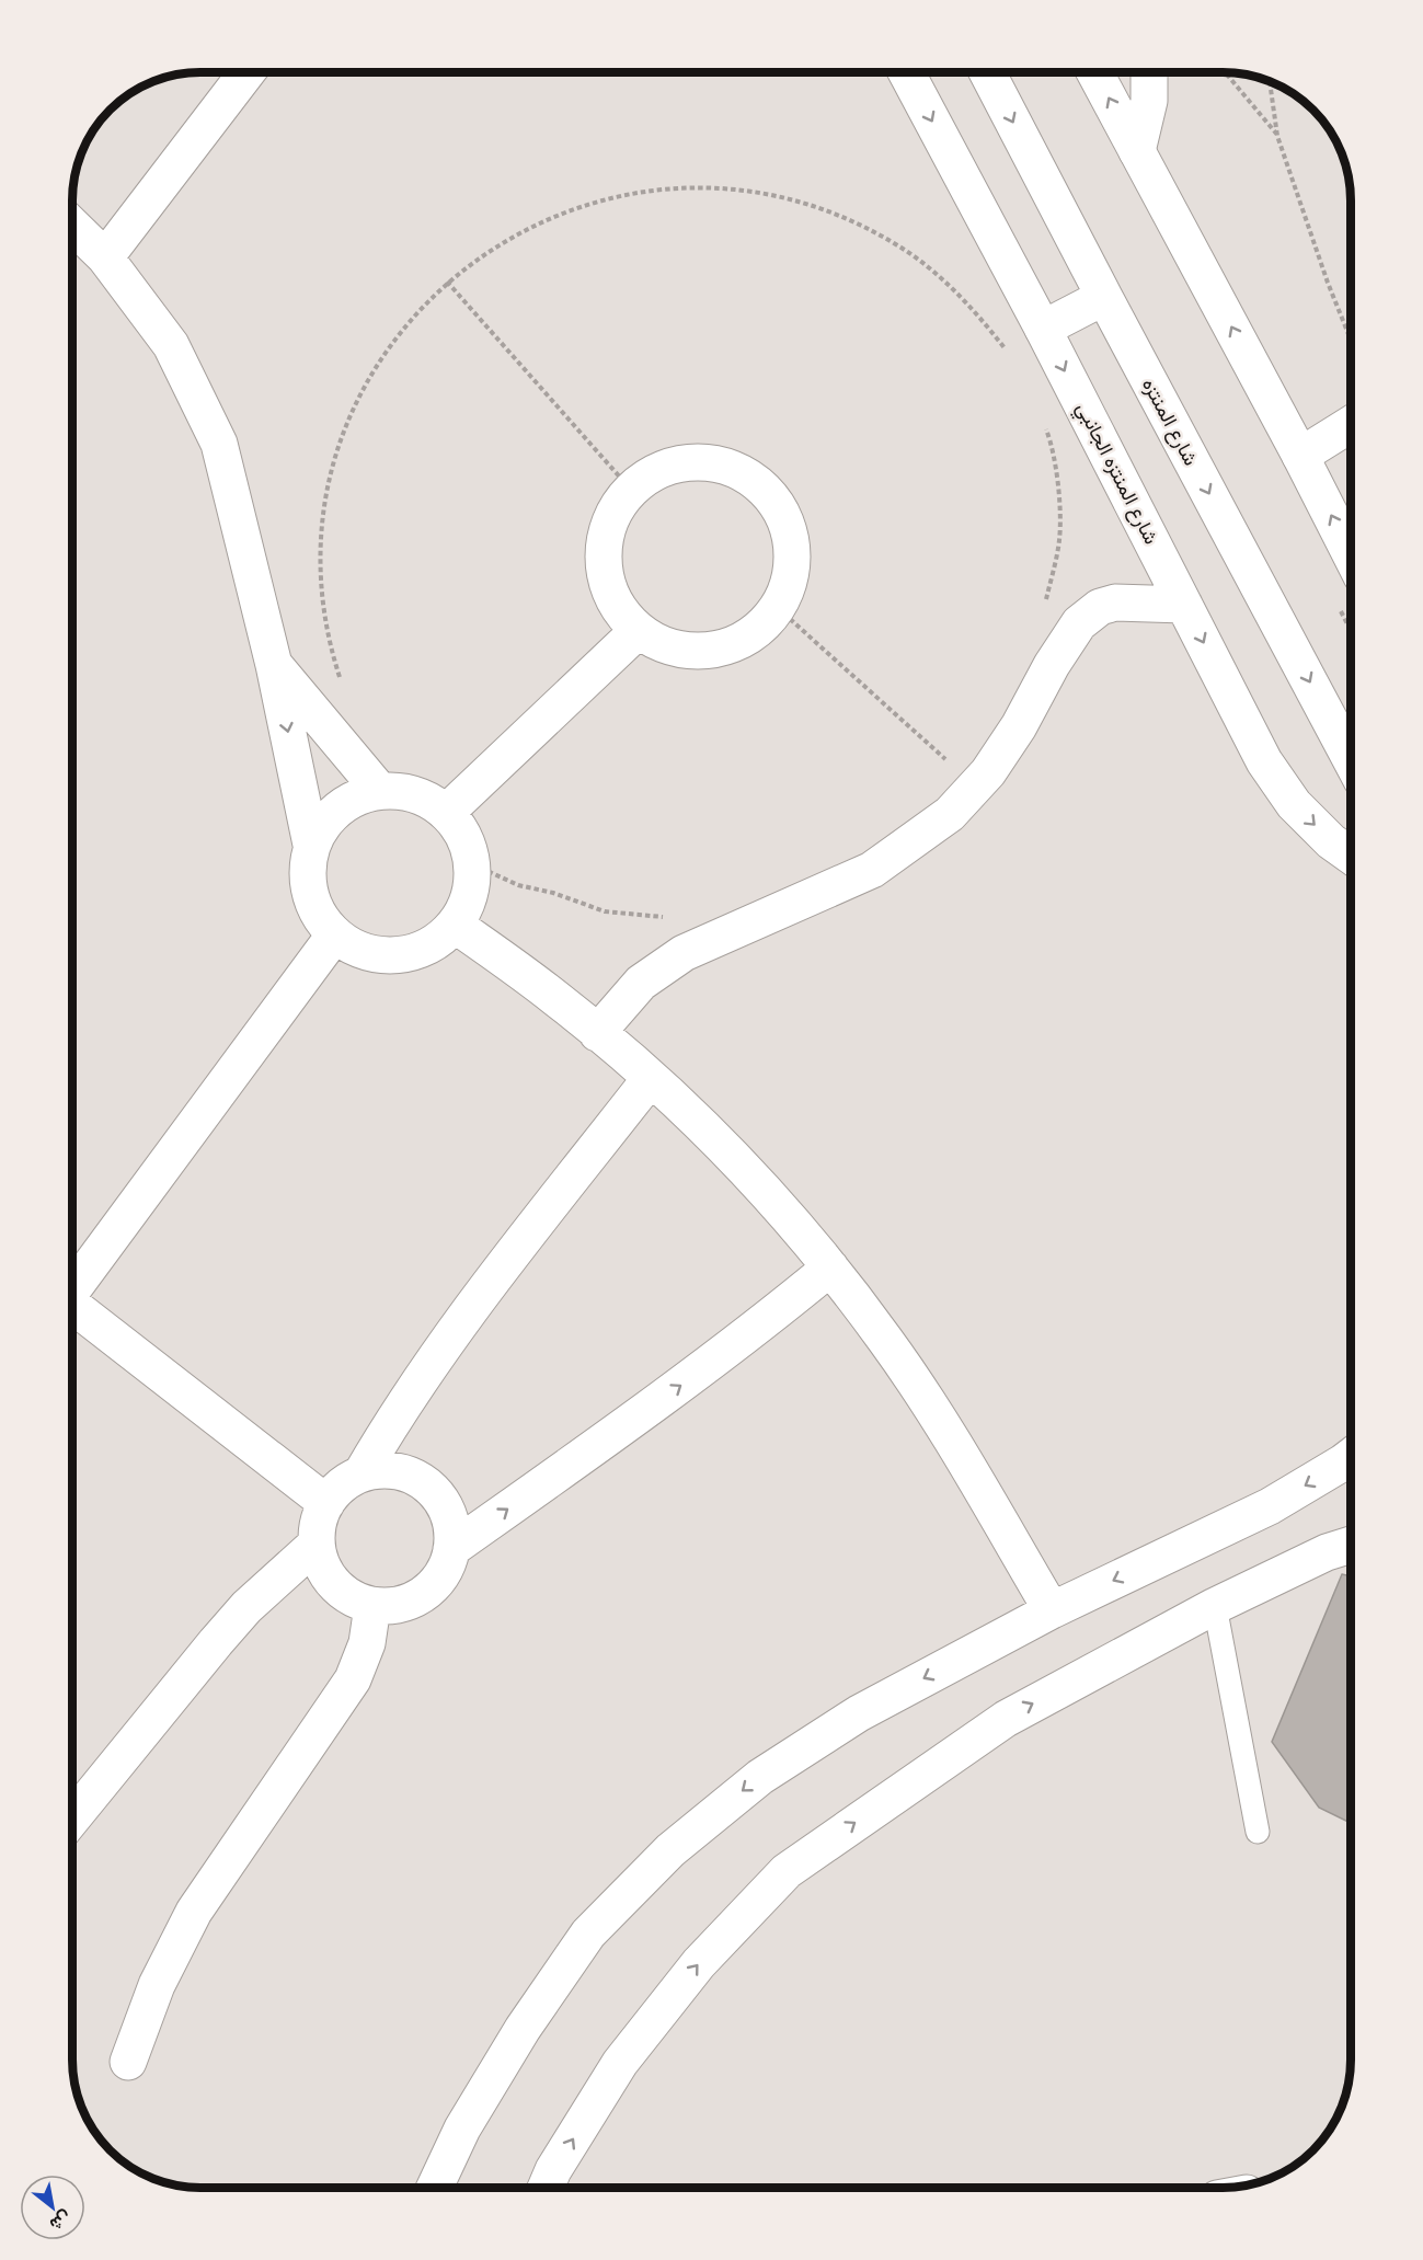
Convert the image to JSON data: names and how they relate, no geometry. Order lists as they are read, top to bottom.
{
  "streets": {
    "street": ["شارع المنتزه", "شارع المنتزه الجانبي"]
  },
  "north": "bottom right"
}
